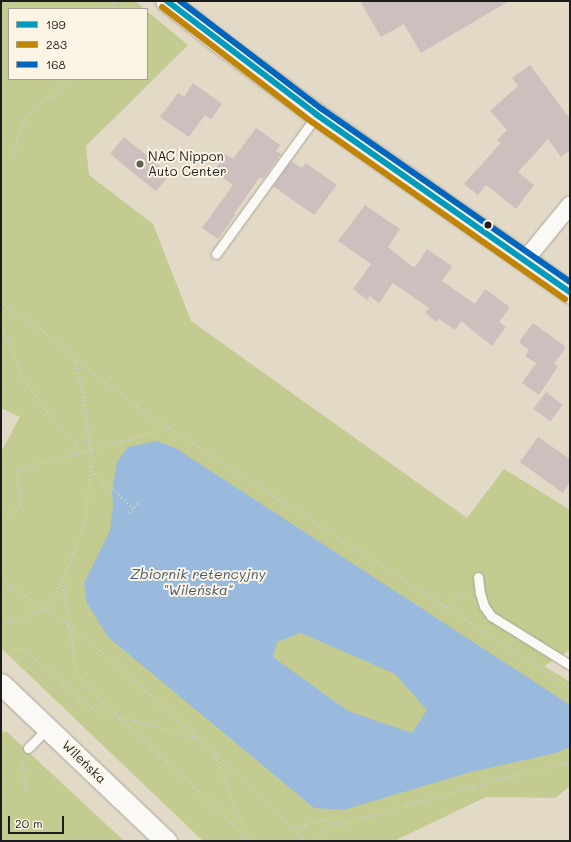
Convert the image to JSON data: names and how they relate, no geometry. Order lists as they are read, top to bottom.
{
  "streets": {
    "street": ["Wileńska"]
  },
  "water": ["Zbiornik retencyjny \"Wileńska\""],
  "places": ["NAC Nippon Auto Center"],
  "lines": ["transit line 199", "transit line 168", "transit line 283"],
  "legend": ["199", "283", "168"],
  "scale_bar": "20 m"
}
